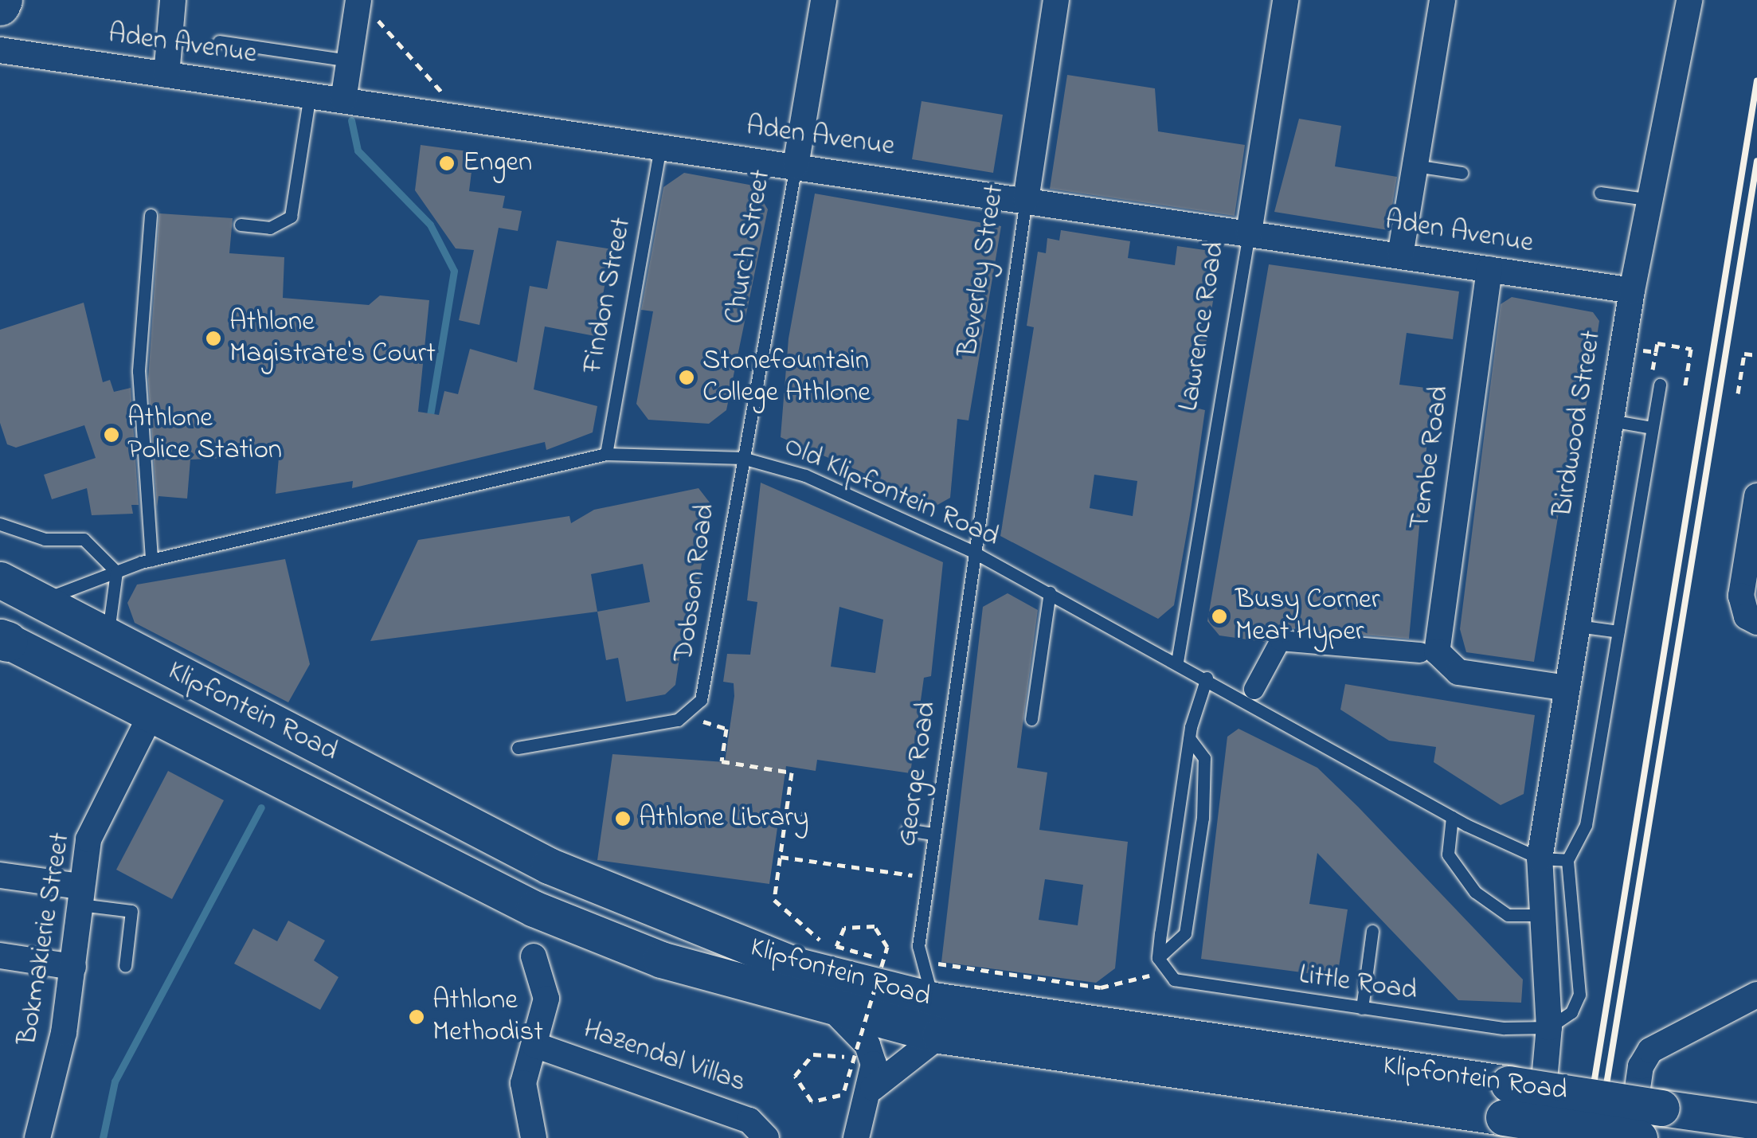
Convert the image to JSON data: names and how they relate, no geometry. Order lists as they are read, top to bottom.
{
  "streets": {
    "main road": ["Klipfontein Road"],
    "street": [
      "Aden Avenue",
      "Church Street",
      "Beverley Street",
      "Lawrence Road",
      "Birdwood Street",
      "Tembe Road",
      "Bokmakierie Street",
      "Hazendal Villas"
    ],
    "lane": [
      "Findon Street",
      "Old Klipfontein Road",
      "Dobson Road",
      "George Road",
      "Little Road"
    ]
  },
  "crossings": [
    ["Aden Avenue", "Church Street"],
    ["Aden Avenue", "Beverley Street"],
    ["Aden Avenue", "Findon Street"],
    ["Aden Avenue", "Lawrence Road"],
    ["Aden Avenue", "Birdwood Street"],
    ["Aden Avenue", "Tembe Road"],
    ["Church Street", "Old Klipfontein Road"],
    ["Church Street", "Dobson Road"],
    ["Beverley Street", "Old Klipfontein Road"],
    ["Beverley Street", "George Road"],
    ["Findon Street", "Old Klipfontein Road"],
    ["Lawrence Road", "Old Klipfontein Road"],
    ["Birdwood Street", "Old Klipfontein Road"],
    ["Old Klipfontein Road", "Dobson Road"],
    ["Old Klipfontein Road", "Klipfontein Road"],
    ["Old Klipfontein Road", "George Road"],
    ["Klipfontein Road", "George Road"],
    ["Klipfontein Road", "Bokmakierie Street"]
  ],
  "places": [
    "Engen",
    "Athlone Magistrate's Court",
    "Stonefountain College Athlone",
    "Athlone Police Station",
    "Busy Corner Meat Hyper",
    "Athlone Library",
    "Athlone Methodist"
  ]
}
